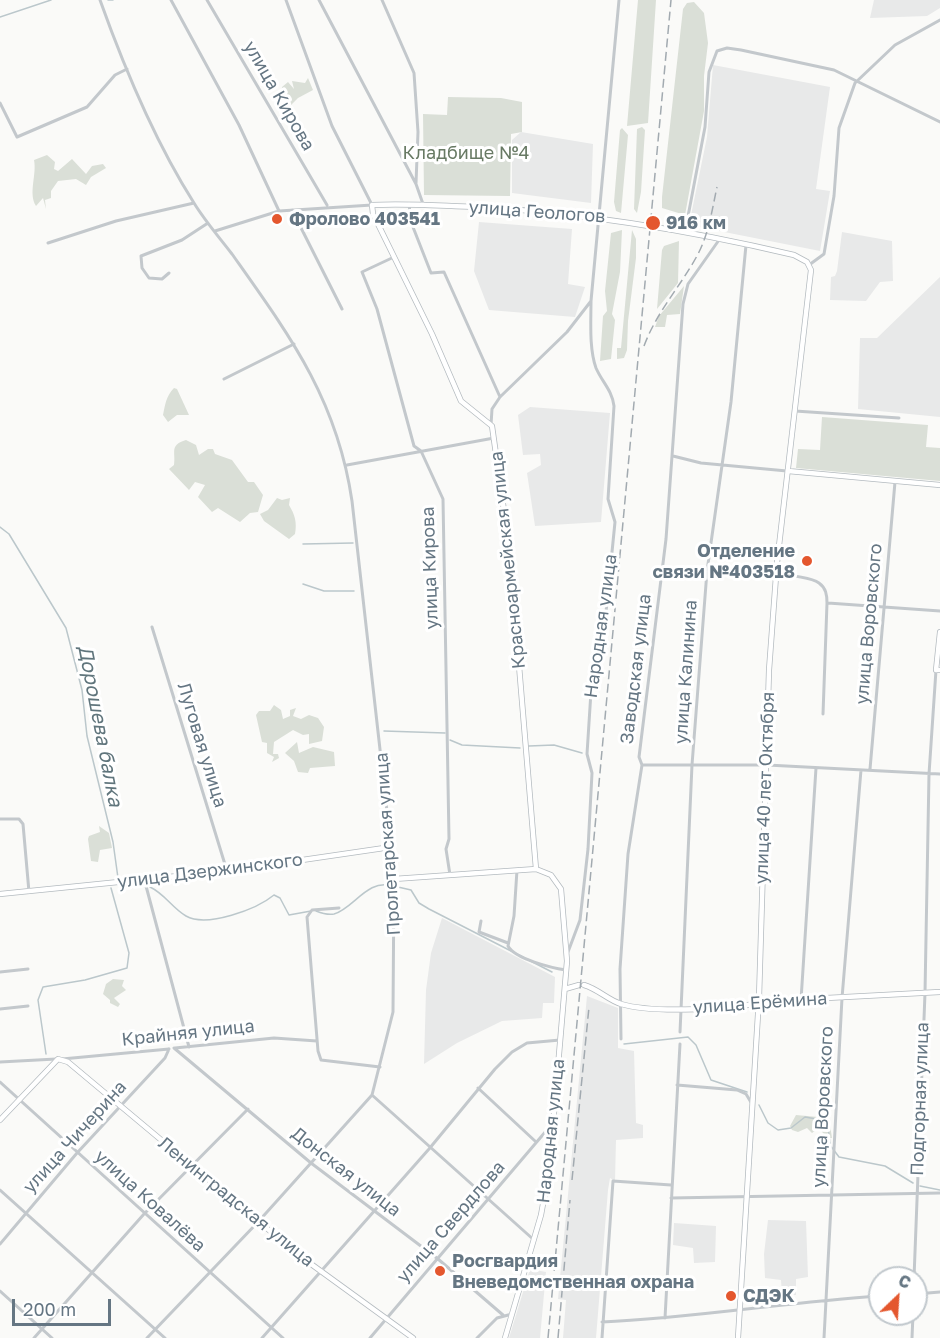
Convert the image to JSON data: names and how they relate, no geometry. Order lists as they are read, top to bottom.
{
  "streets": {
    "street": [
      "улица Кирова",
      "улица Геологов",
      "Красноармейская улица",
      "улица Воровского",
      "Народная улица",
      "Заводская улица",
      "улица Калинина",
      "Луговая улица",
      "улица 40 лет Октября",
      "Пролетарская улица",
      "улица Дзержинского",
      "улица Ерёмина",
      "Крайняя улица",
      "Подгорная улица",
      "улица Чичерина",
      "Донская улица",
      "улица Ковалёва",
      "Ленинградская улица",
      "улица Свердлова"
    ]
  },
  "crossings": [
    ["улица Кирова", "Красноармейская улица"],
    ["улица Геологов", "Красноармейская улица"],
    ["улица Геологов", "Народная улица"],
    ["Красноармейская улица", "Народная улица"],
    ["улица Воровского", "улица Ерёмина"],
    ["Народная улица", "улица Ерёмина"],
    ["Народная улица", "улица Свердлова"],
    ["Заводская улица", "улица Ерёмина"],
    ["улица Калинина", "улица Ерёмина"],
    ["Луговая улица", "улица Дзержинского"],
    ["улица 40 лет Октября", "улица Ерёмина"],
    ["Пролетарская улица", "улица Дзержинского"],
    ["Пролетарская улица", "Донская улица"],
    ["Пролетарская улица", "улица Ковалёва"],
    ["Пролетарская улица", "Ленинградская улица"],
    ["улица Ерёмина", "Подгорная улица"],
    ["Крайняя улица", "улица Чичерина"],
    ["Крайняя улица", "Донская улица"],
    ["Крайняя улица", "Ленинградская улица"],
    ["улица Чичерина", "Донская улица"],
    ["улица Чичерина", "улица Ковалёва"],
    ["улица Чичерина", "Ленинградская улица"],
    ["Донская улица", "улица Свердлова"],
    ["Ленинградская улица", "улица Свердлова"]
  ],
  "water": ["Дорошева балка"],
  "parks": ["Кладбище №4"],
  "places": [
    "Фролово 403541",
    "916 км",
    "Отделение связи №403518",
    "Росгвардия Вневедомственная охрана",
    "СДЭК"
  ],
  "scale_bar": "200 m",
  "north": "top right"
}
